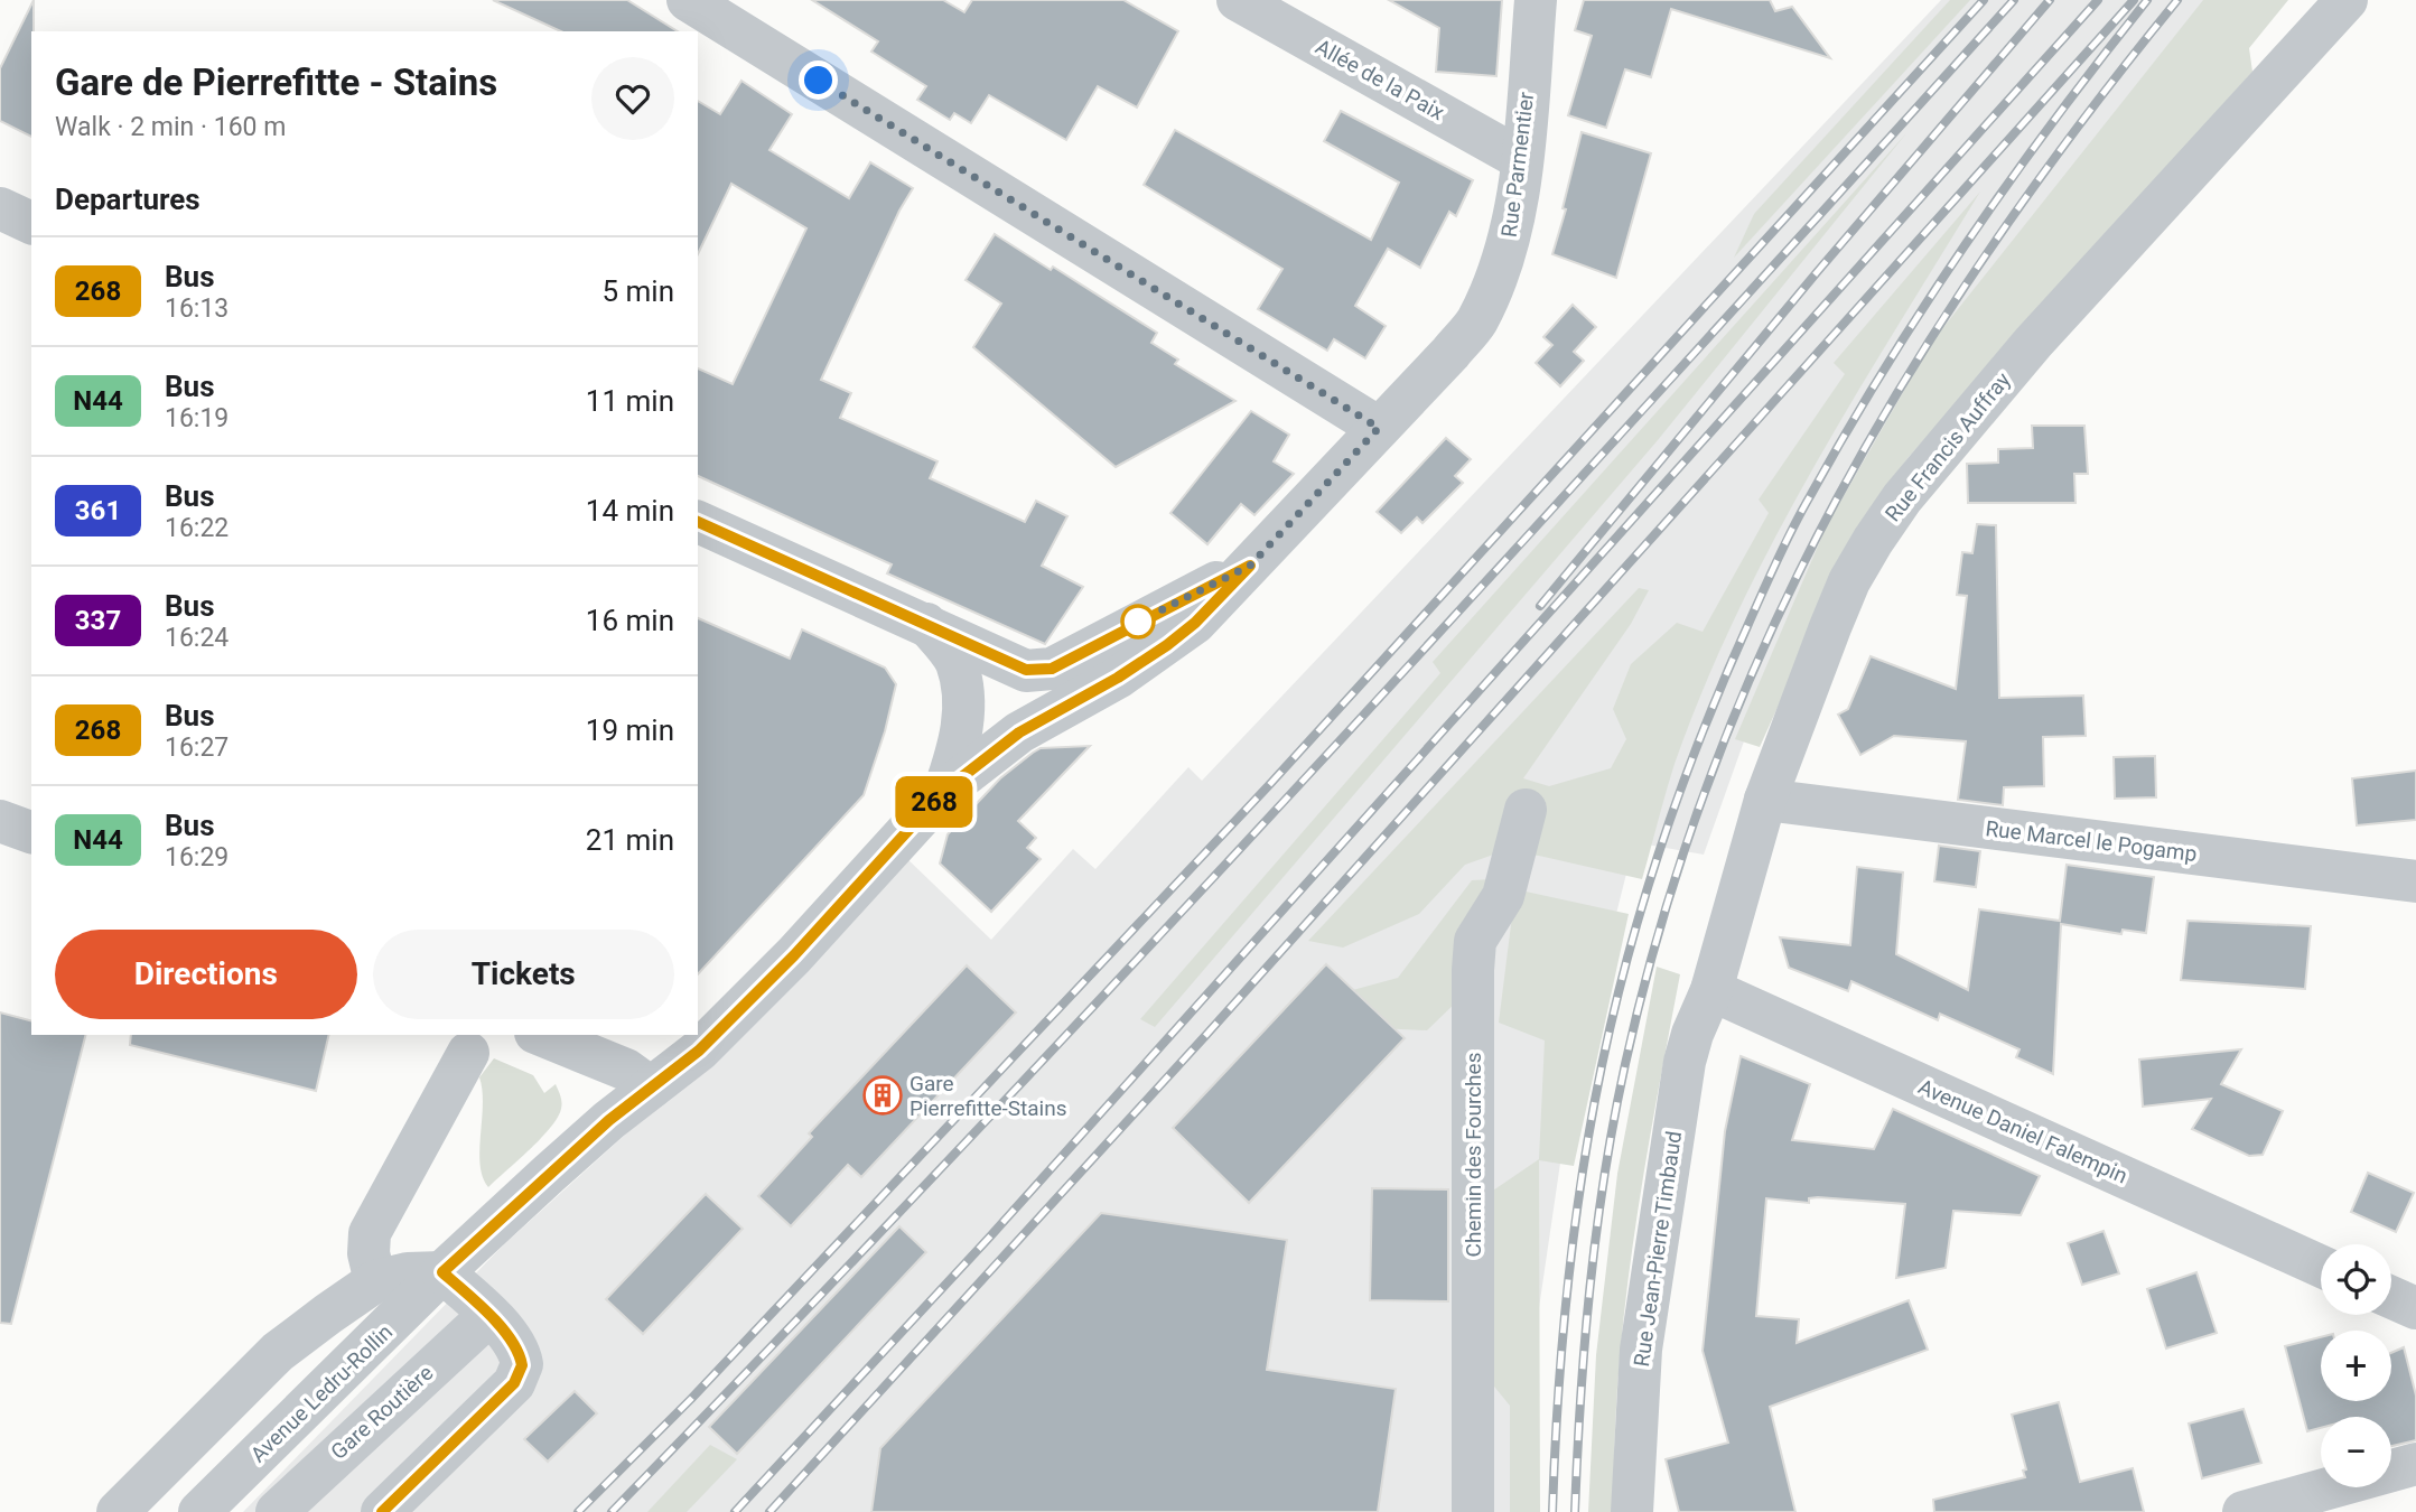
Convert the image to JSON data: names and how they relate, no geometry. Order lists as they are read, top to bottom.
{
  "streets": {
    "street": [
      "Allée de la Paix",
      "Rue Parmentier",
      "Rue Francis Auffray",
      "Rue Marcel le Pogamp",
      "Avenue Daniel Falempin",
      "Chemin des Fourches",
      "Rue Jean-Pierre Timbaud",
      "Avenue Ledru-Rollin",
      "Gare Routière"
    ]
  },
  "crossings": [
    ["Allée de la Paix", "Rue Parmentier"],
    ["Rue Parmentier", "Avenue Ledru-Rollin"],
    ["Rue Francis Auffray", "Rue Marcel le Pogamp"],
    ["Rue Francis Auffray", "Avenue Daniel Falempin"],
    ["Rue Francis Auffray", "Rue Jean-Pierre Timbaud"],
    ["Avenue Daniel Falempin", "Rue Jean-Pierre Timbaud"]
  ],
  "places": {
    "building": ["Gare Pierrefitte-Stains"]
  },
  "lines": ["bus line 268"],
  "page": {
    "on_map": "268",
    "heading": [
      ["Gare de Pierrefitte - Stains", "Walk · 2 min · 160 m"],
      "Departures"
    ],
    "list": [
      {
        "mark": "268",
        "name": "Bus",
        "note": "16:13",
        "value": "5 min"
      },
      {
        "mark": "N44",
        "name": "Bus",
        "note": "16:19",
        "value": "11 min"
      },
      {
        "mark": "361",
        "name": "Bus",
        "note": "16:22",
        "value": "14 min"
      },
      {
        "mark": "337",
        "name": "Bus",
        "note": "16:24",
        "value": "16 min"
      },
      {
        "mark": "268",
        "name": "Bus",
        "note": "16:27",
        "value": "19 min"
      },
      {
        "mark": "N44",
        "name": "Bus",
        "note": "16:29",
        "value": "21 min"
      }
    ],
    "buttons": ["Directions", "Tickets"],
    "map_buttons": ["+", "−"]
  }
}
